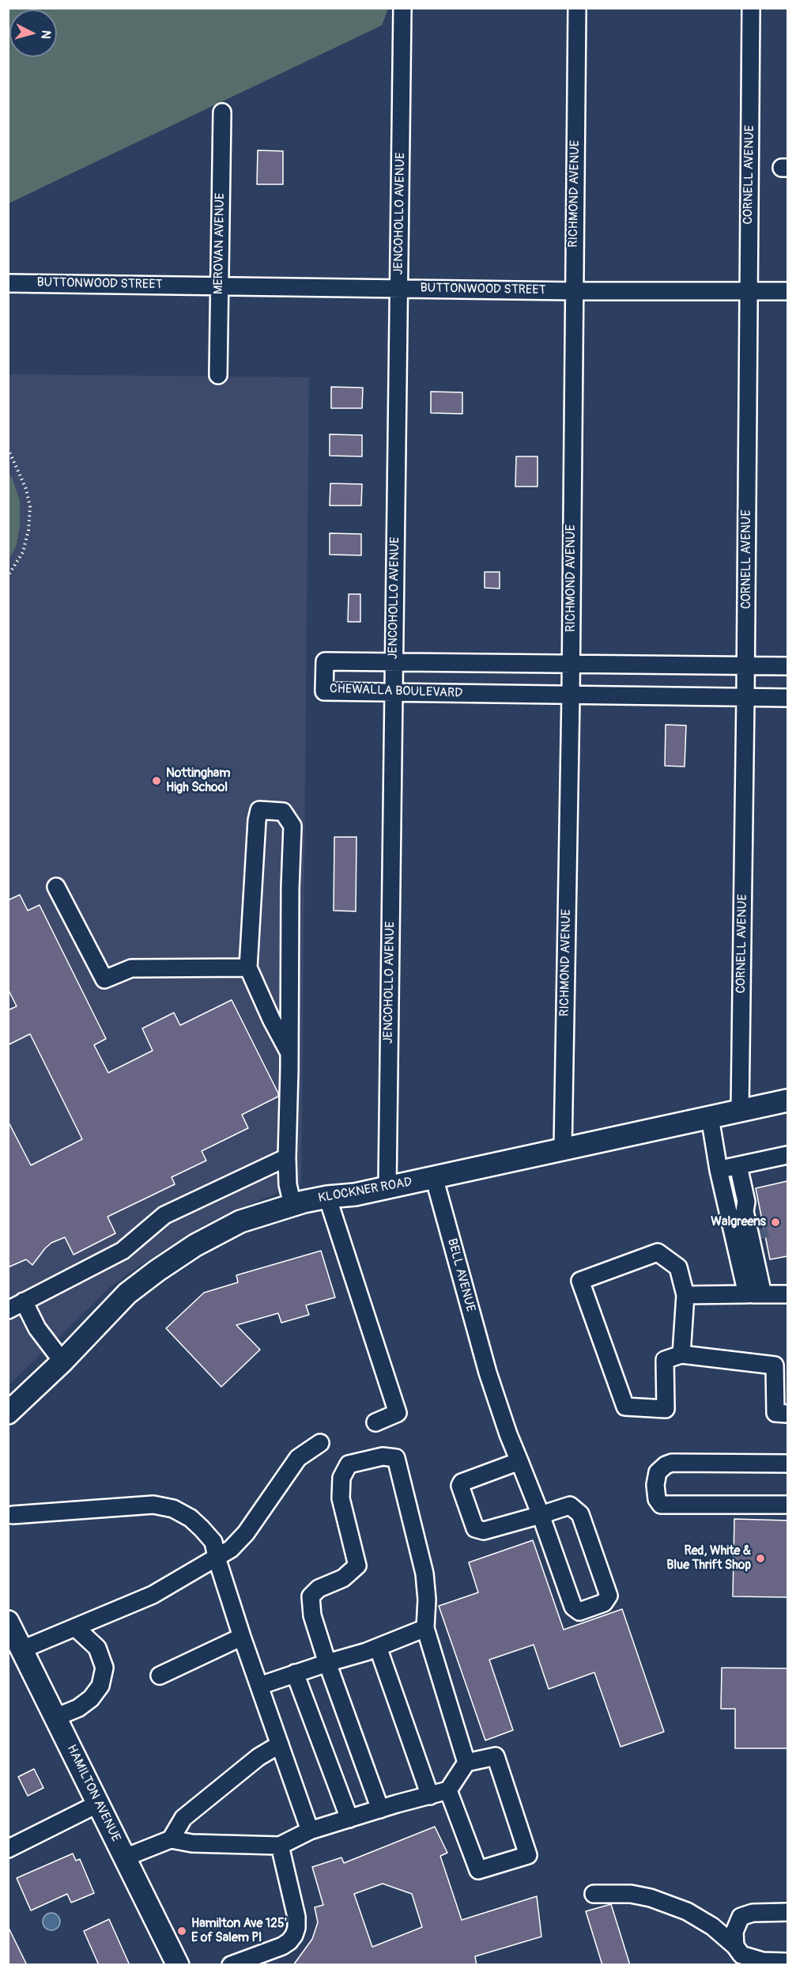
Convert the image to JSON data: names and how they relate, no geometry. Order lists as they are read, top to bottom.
{
  "streets": {
    "main road": ["KLOCKNER ROAD", "HAMILTON AVENUE"],
    "street": [
      "CORNELL AVENUE",
      "RICHMOND AVENUE",
      "JENCOHOLLO AVENUE",
      "MEROVAN AVENUE",
      "BUTTONWOOD STREET",
      "CHEWALLA BOULEVARD",
      "BELL AVENUE"
    ]
  },
  "crossings": [
    ["CORNELL AVENUE", "BUTTONWOOD STREET"],
    ["CORNELL AVENUE", "CHEWALLA BOULEVARD"],
    ["CORNELL AVENUE", "KLOCKNER ROAD"],
    ["RICHMOND AVENUE", "BUTTONWOOD STREET"],
    ["RICHMOND AVENUE", "CHEWALLA BOULEVARD"],
    ["RICHMOND AVENUE", "KLOCKNER ROAD"],
    ["JENCOHOLLO AVENUE", "BUTTONWOOD STREET"],
    ["JENCOHOLLO AVENUE", "CHEWALLA BOULEVARD"],
    ["JENCOHOLLO AVENUE", "KLOCKNER ROAD"],
    ["MEROVAN AVENUE", "BUTTONWOOD STREET"],
    ["KLOCKNER ROAD", "BELL AVENUE"]
  ],
  "places": [
    "Nottingham High School",
    "Walgreens",
    "Red, White & Blue Thrift Shop",
    "Hamilton Ave 125' E of Salem Pl"
  ],
  "north": "right"
}
